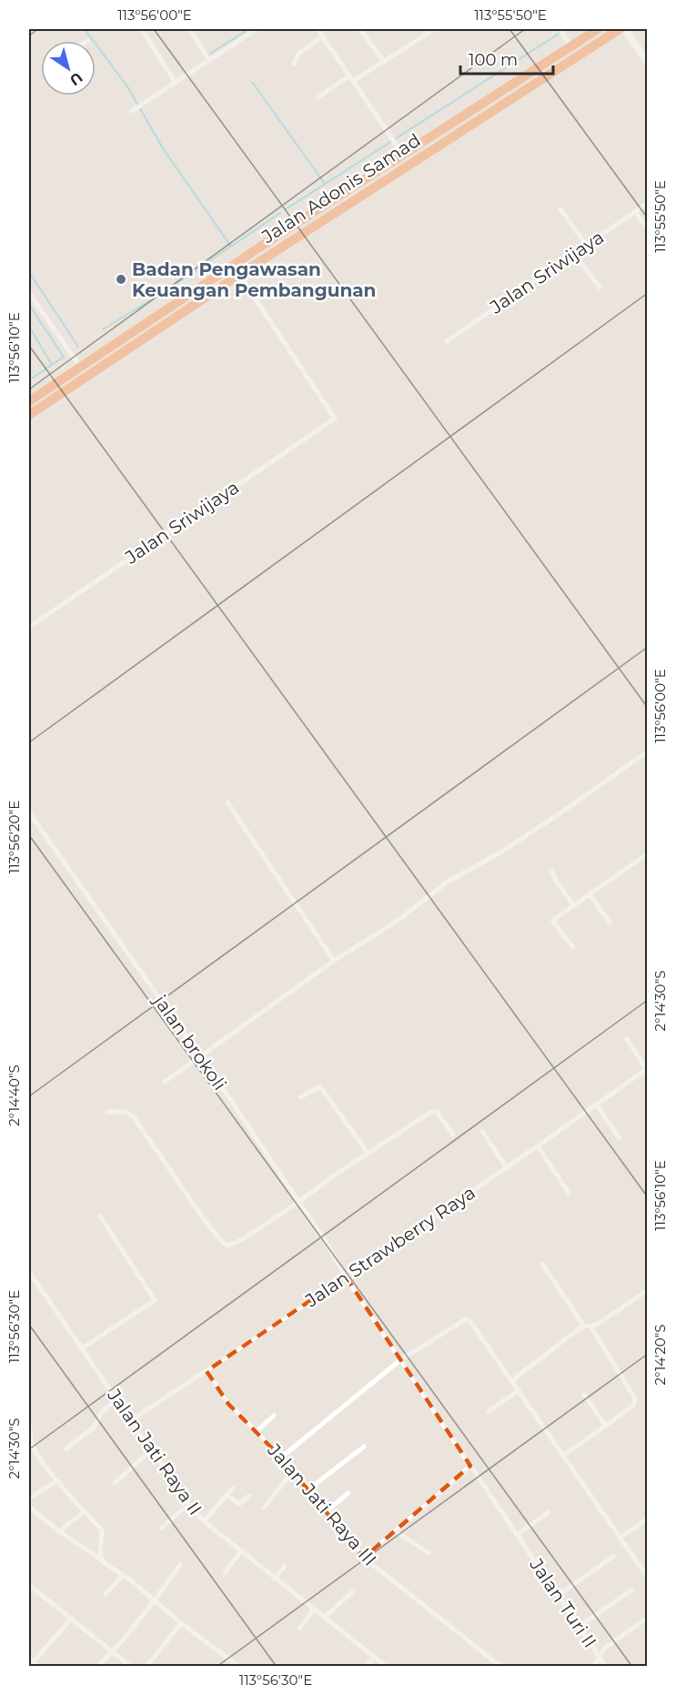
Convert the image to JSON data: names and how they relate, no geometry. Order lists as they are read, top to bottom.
{
  "streets": {
    "highway": ["Jalan Adonis Samad"],
    "street": [
      "Jalan Sriwijaya",
      "jalan brokoli",
      "Jalan Strawberry Raya",
      "Jalan Jati Raya II",
      "Jalan Jati Raya III",
      "Jalan Turi II"
    ]
  },
  "crossings": [
    ["Jalan Adonis Samad", "Jalan Sriwijaya"],
    ["jalan brokoli", "Jalan Strawberry Raya"],
    ["jalan brokoli", "Jalan Turi II"],
    ["Jalan Strawberry Raya", "Jalan Jati Raya II"],
    ["Jalan Strawberry Raya", "Jalan Jati Raya III"]
  ],
  "places": ["Badan Pengawasan Keuangan Pembangunan"],
  "scale_bar": "100 m",
  "north": "bottom right",
  "coordinates": [
    "113°56'00\"E",
    "113°55'50\"E",
    "113°56'10\"E",
    "113°56'20\"E",
    "2°14'30\"S",
    "2°14'40\"S",
    "113°56'30\"E",
    "2°14'20\"S"
  ]
}
